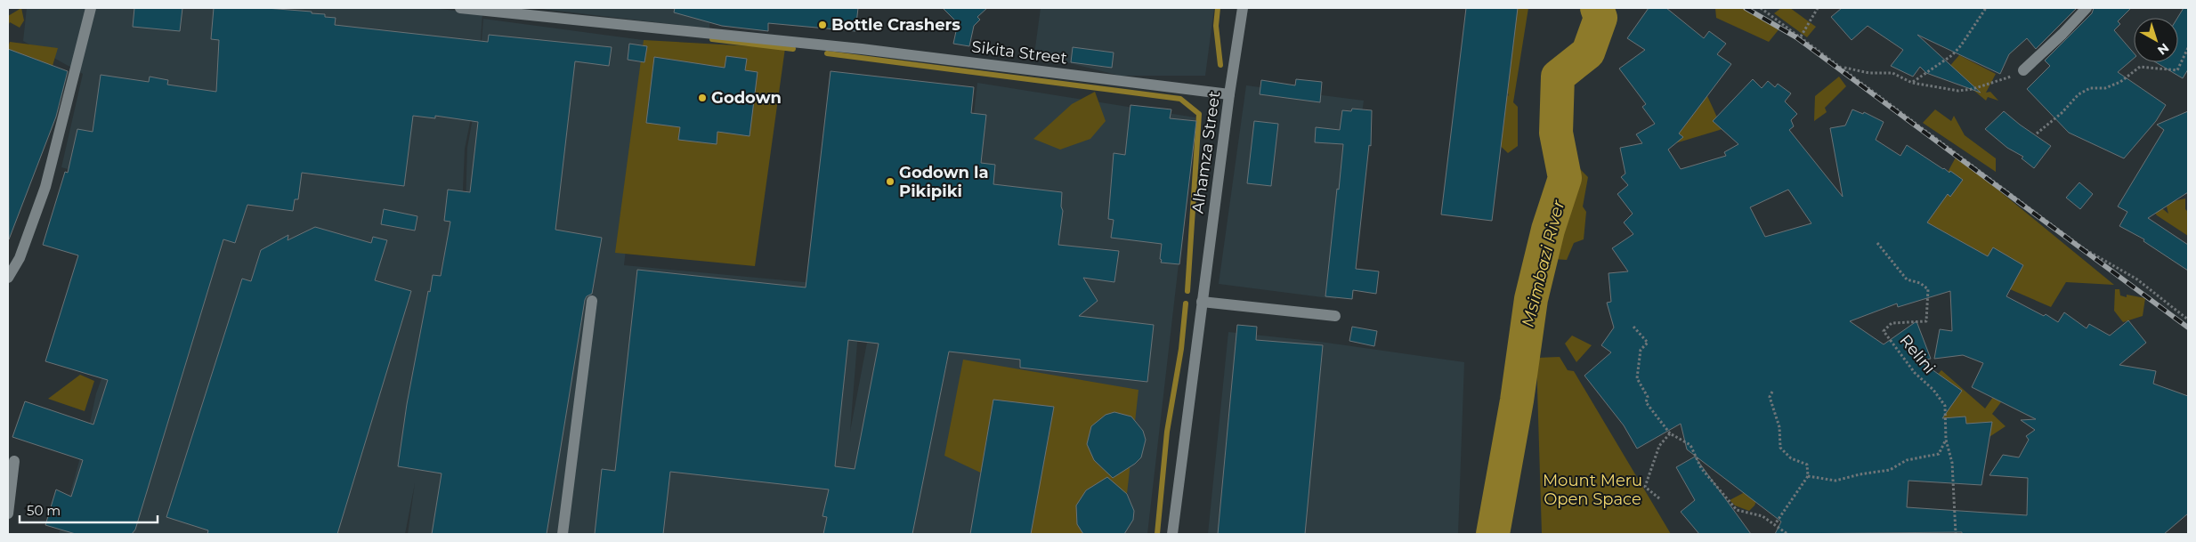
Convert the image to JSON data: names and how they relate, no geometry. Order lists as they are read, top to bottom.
{
  "streets": {
    "street": ["Sikita Street", "Alhamza Street"],
    "path": ["Relini"]
  },
  "crossings": [
    ["Sikita Street", "Alhamza Street"]
  ],
  "water": ["Msimbazi River"],
  "parks": ["Mount Meru Open Space"],
  "places": ["Bottle Crashers", "Godown", "Godown la Pikipiki"],
  "scale_bar": "50 m",
  "north": "bottom right"
}
